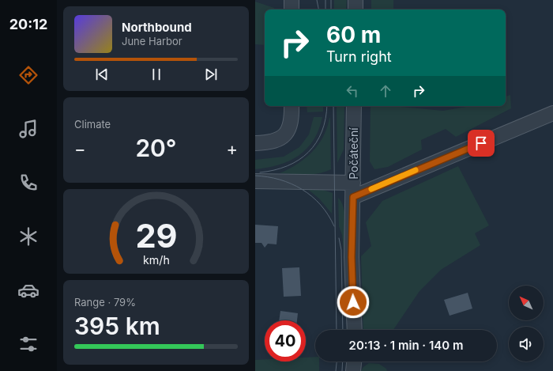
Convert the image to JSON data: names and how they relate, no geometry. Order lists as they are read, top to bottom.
{
  "streets": {
    "street": ["Počáteční"]
  },
  "north": "top left",
  "page": {
    "tabs": "20:12",
    "turn": ["60 m", "Turn right"],
    "song": ["Northbound", "June Harbor"],
    "tile": [
      "Climate",
      ["Range · 79%", "395 km"]
    ],
    "heat": ["−", "20°", "+"],
    "limit": "40",
    "trip": "20:13 · 1 min · 140 m",
    "gauge": ["29", "km/h"]
  }
}
